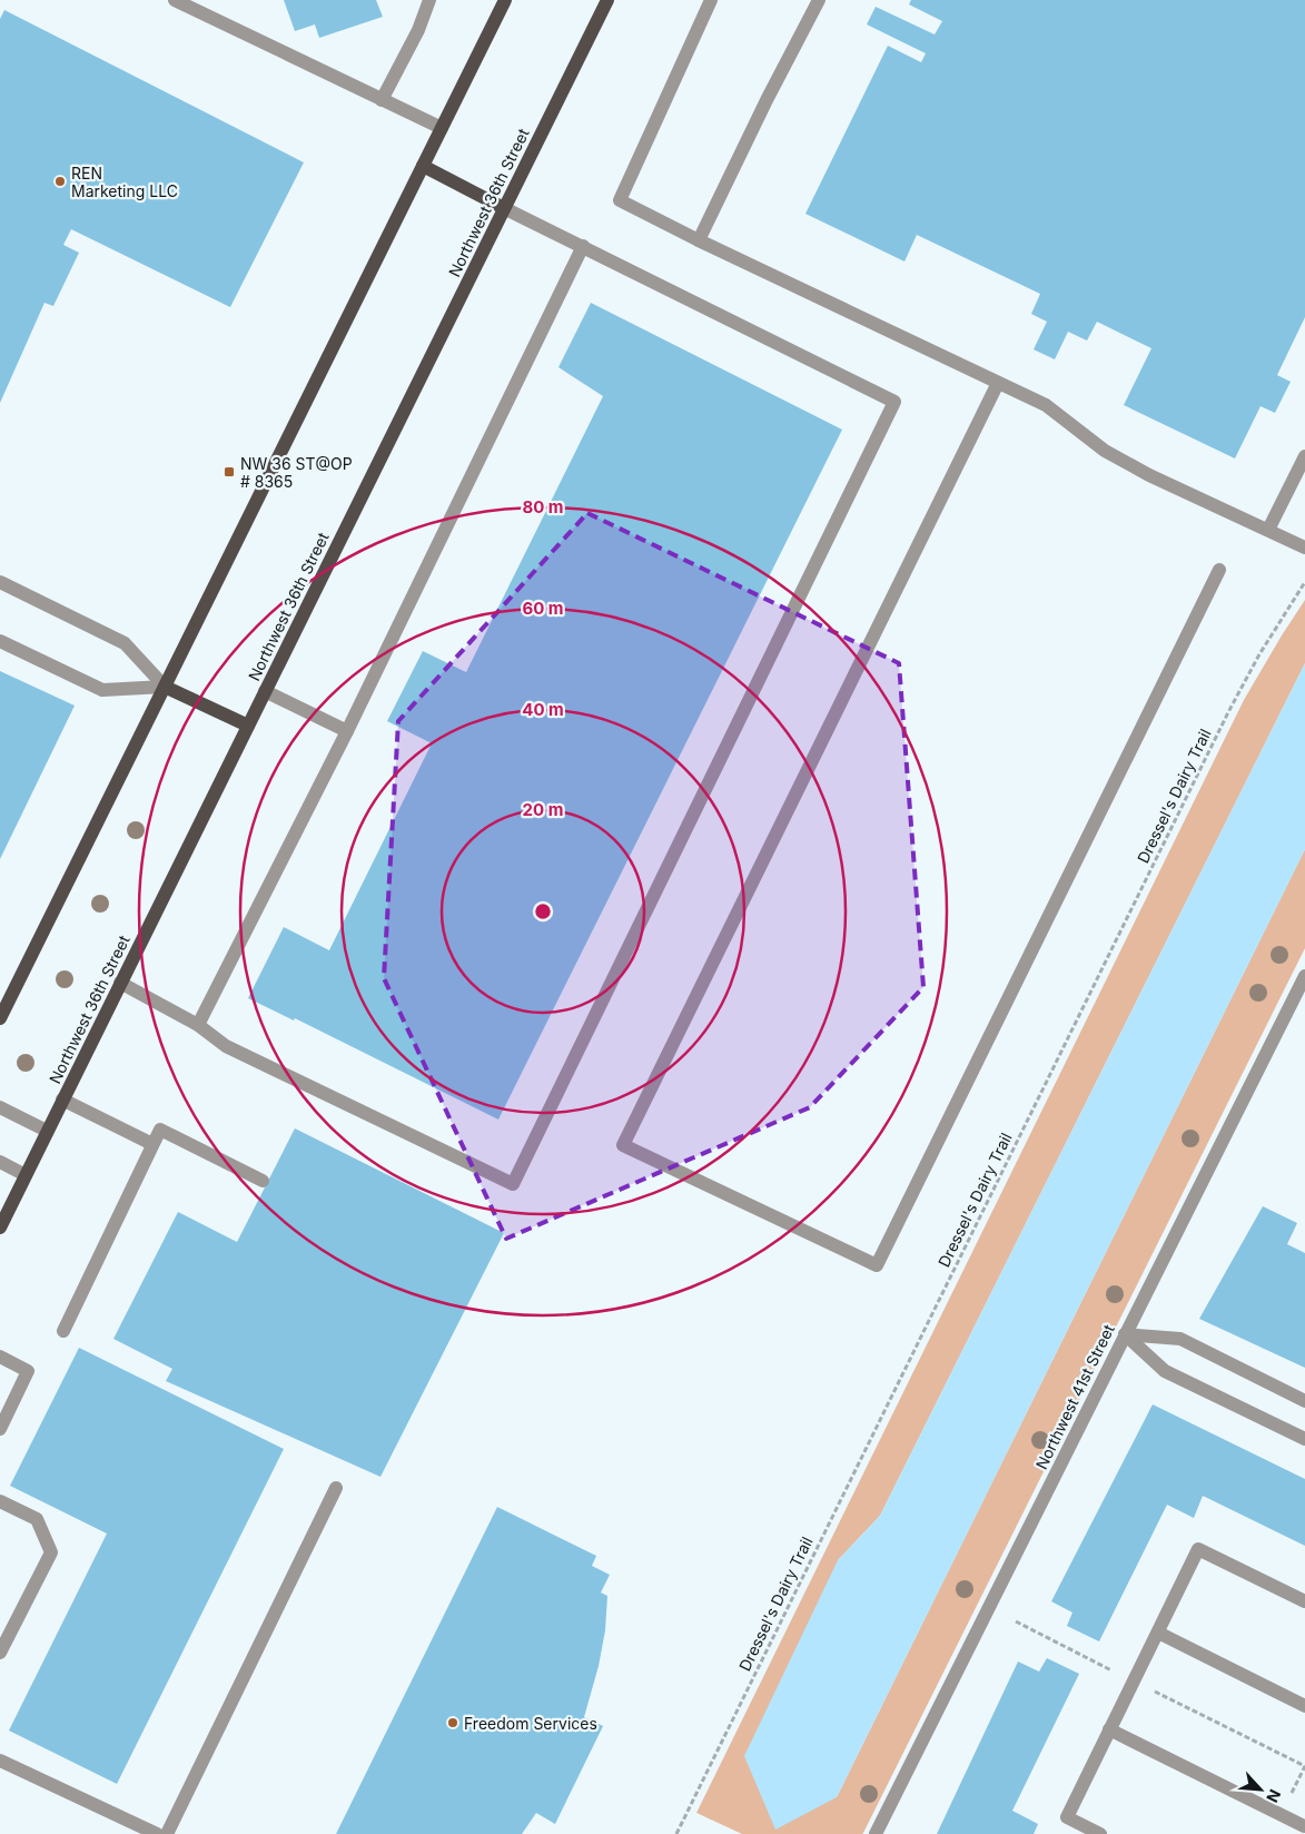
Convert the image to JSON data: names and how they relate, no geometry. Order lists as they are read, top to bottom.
{
  "streets": {
    "main road": ["Northwest 36th Street"],
    "street": ["Northwest 41st Street"],
    "path": ["Dressel's Dairy Trail"]
  },
  "places": {
    "other": ["REN Marketing LLC", "Freedom Services"],
    "transit": ["NW 36 ST@OP # 8365"]
  },
  "north": "bottom right",
  "rings": [
    "80 m",
    "60 m",
    "40 m",
    "20 m"
  ]
}
